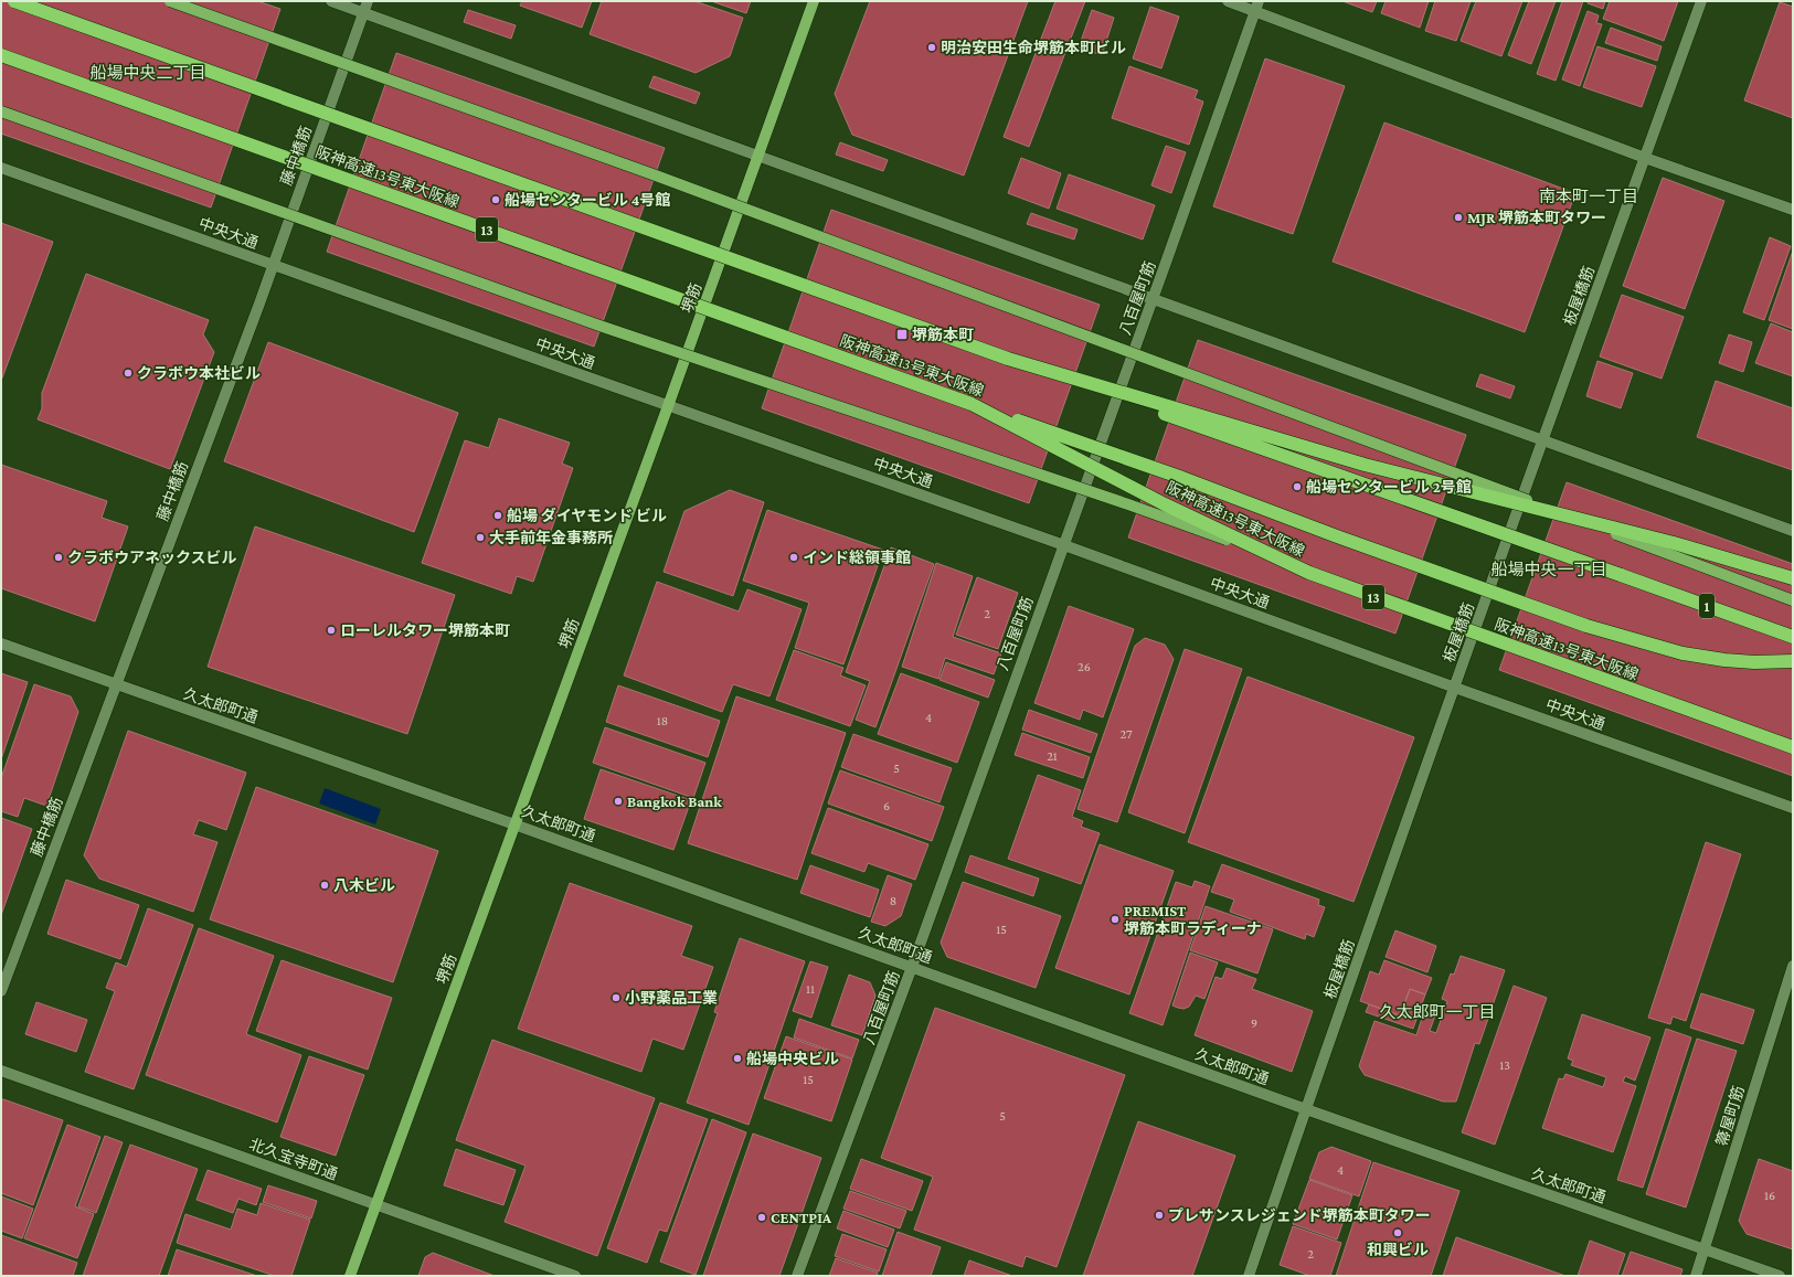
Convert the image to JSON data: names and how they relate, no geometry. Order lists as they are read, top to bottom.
{
  "streets": {
    "highway": ["阪神高速13号東大阪線", "13", "1"],
    "main road": ["堺筋"],
    "street": [
      "藤中橋筋",
      "中央大通",
      "板屋橋筋",
      "八百屋町筋",
      "久太郎町通",
      "箒屋町筋",
      "北久宝寺町通"
    ]
  },
  "crossings": [
    ["藤中橋筋", "中央大通"],
    ["藤中橋筋", "久太郎町通"],
    ["阪神高速13号東大阪線", "13"],
    ["中央大通", "板屋橋筋"],
    ["中央大通", "堺筋"],
    ["中央大通", "八百屋町筋"],
    ["板屋橋筋", "久太郎町通"],
    ["堺筋", "久太郎町通"],
    ["堺筋", "北久宝寺町通"],
    ["八百屋町筋", "久太郎町通"],
    ["久太郎町通", "箒屋町筋"]
  ],
  "districts": [
    "船場中央二丁目",
    "南本町一丁目",
    "船場中央一丁目",
    "久太郎町一丁目"
  ],
  "places": {
    "other": [
      "明治安田生命堺筋本町ビル",
      "船場センタービル 4号館",
      "MJR 堺筋本町タワー",
      "クラボウ本社ビル",
      "船場センタービル 2号館",
      "船場 ダイヤモンド ビル",
      "大手前年金事務所",
      "クラボウアネックスビル",
      "インド総領事館",
      "ローレルタワー堺筋本町",
      "Bangkok Bank",
      "八木ビル",
      "PREMIST 堺筋本町ラディーナ",
      "小野薬品工業",
      "船場中央ビル",
      "プレサンスレジェンド堺筋本町タワー",
      "CENTPIA",
      "和興ビル"
    ],
    "transit": ["堺筋本町"]
  },
  "house_numbers": [
    "2",
    "26",
    "4",
    "18",
    "27",
    "21",
    "5",
    "6",
    "8",
    "15",
    "11",
    "9",
    "13",
    "15",
    "5",
    "4",
    "16",
    "2"
  ]
}
